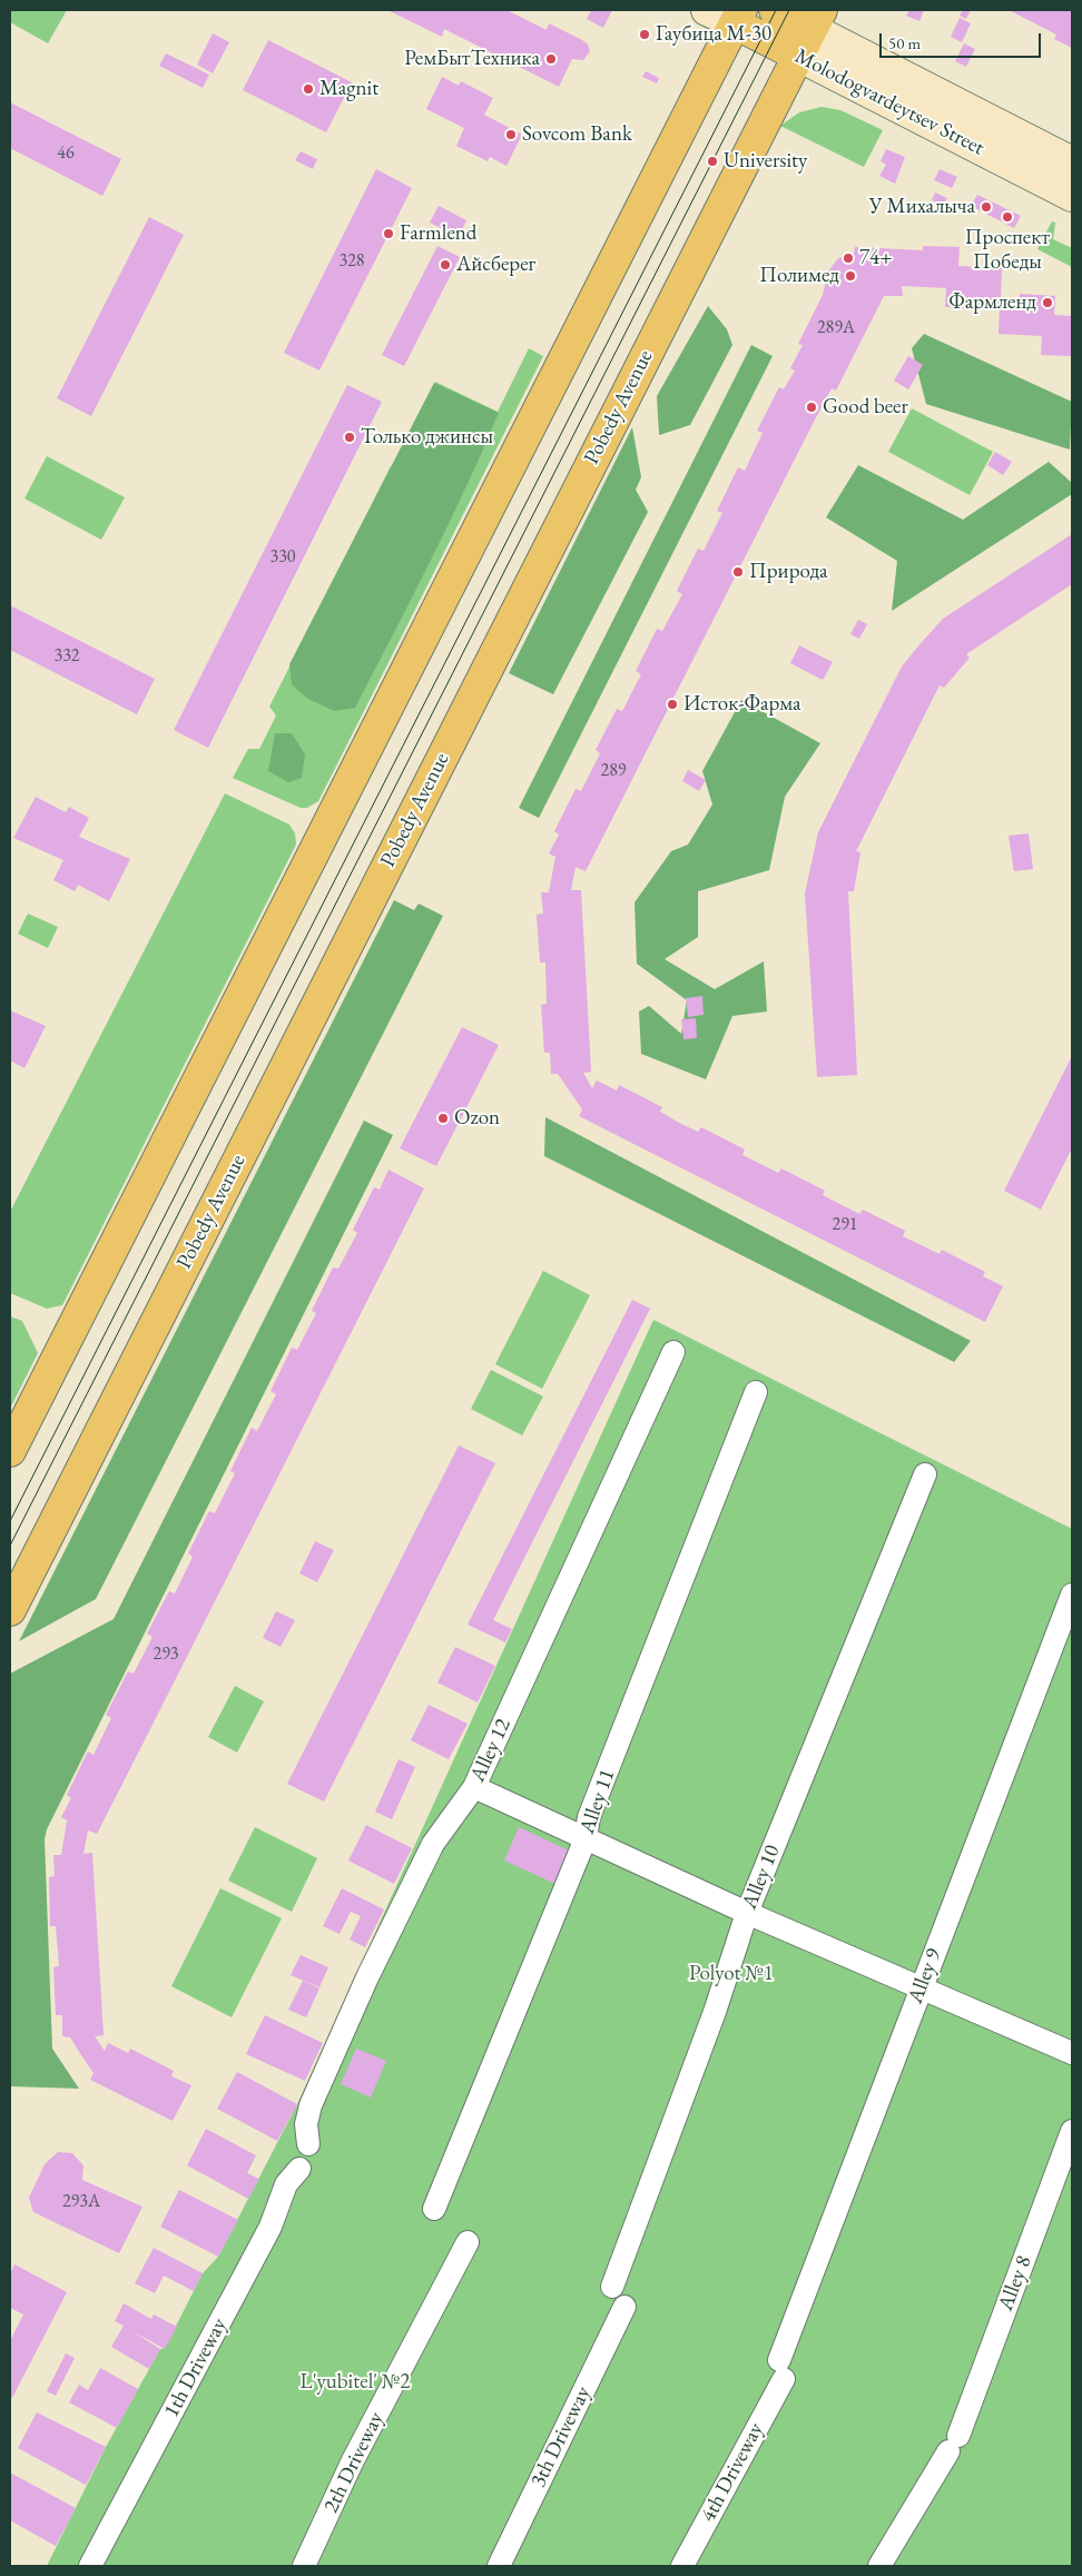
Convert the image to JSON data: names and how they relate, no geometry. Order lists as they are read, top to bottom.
{
  "streets": {
    "main road": ["Molodogvardeytsev Street", "Pobedy Avenue"],
    "street": [
      "Alley 12",
      "Alley 11",
      "Alley 10",
      "Alley 9",
      "Alley 8",
      "1th Driveway",
      "3th Driveway",
      "2th Driveway",
      "4th Driveway"
    ]
  },
  "crossings": [
    ["Molodogvardeytsev Street", "Pobedy Avenue"],
    ["Alley 9", "4th Driveway"]
  ],
  "parks": ["Polyot №1", "L'yubitel' №2"],
  "places": [
    "Гаубица М-30",
    "РемБытТехника",
    "Magnit",
    "Sovcom Bank",
    "University",
    "У Михалыча",
    "Проспект Победы",
    "Farmlend",
    "74+",
    "Айсберег",
    "Полимед",
    "Фармленд",
    "Good beer",
    "Только джинсы",
    "Природа",
    "Исток-Фарма",
    "Ozon"
  ],
  "house_numbers": [
    "46",
    "328",
    "289А",
    "330",
    "332",
    "289",
    "291",
    "293",
    "293А"
  ],
  "scale_bar": "50 m"
}
